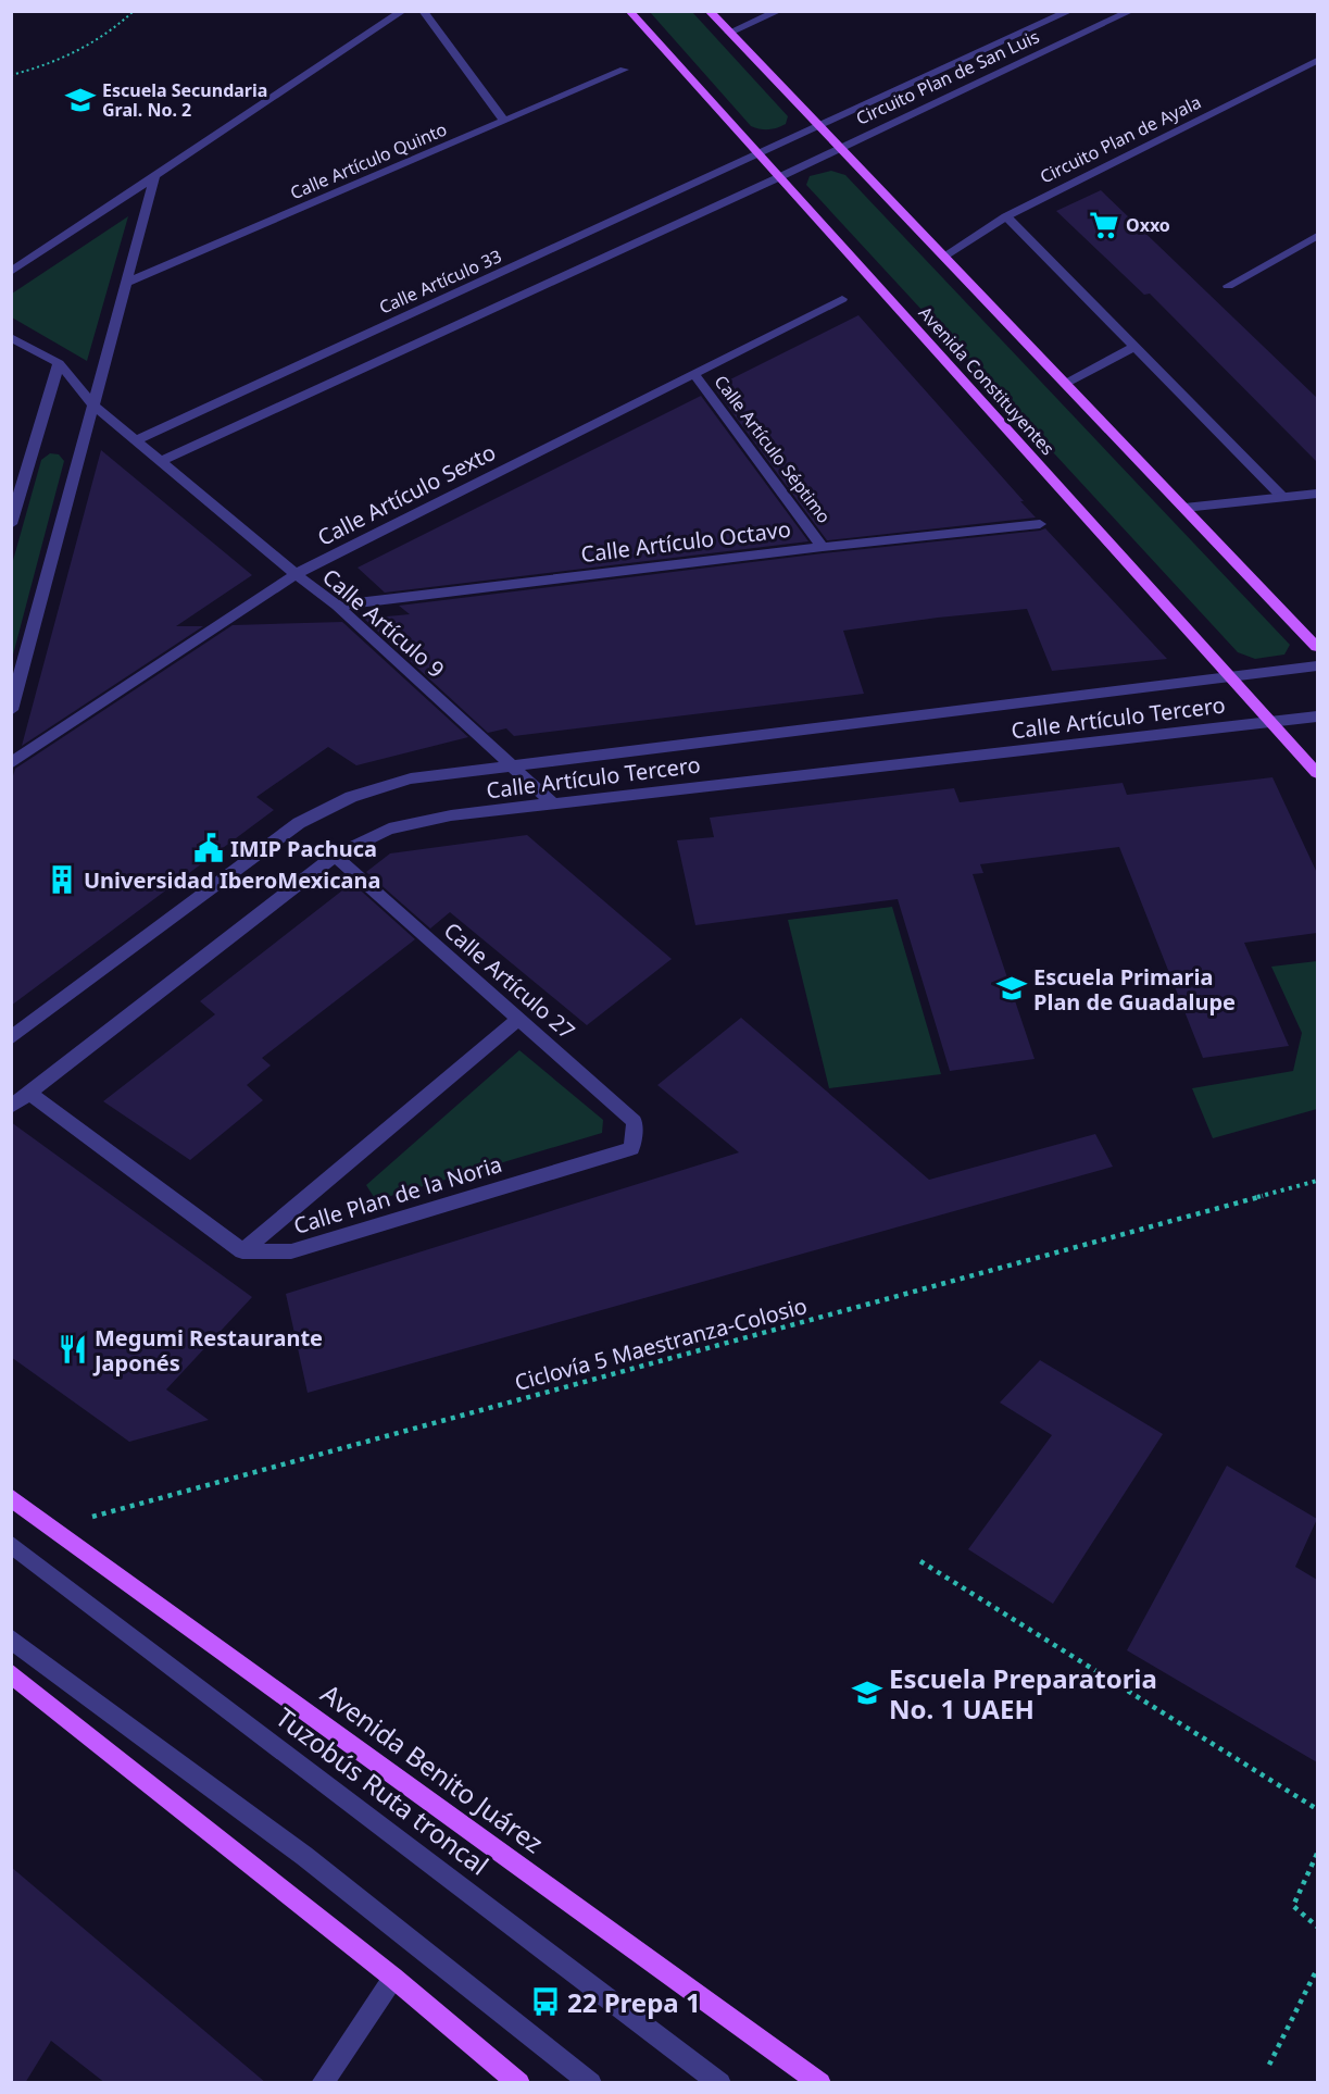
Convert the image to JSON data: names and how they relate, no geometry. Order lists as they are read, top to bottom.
{
  "streets": {
    "main road": ["Avenida Constituyentes", "Avenida Benito Juárez"],
    "street": [
      "Circuito Plan de San Luis",
      "Circuito Plan de Ayala",
      "Calle Artículo Quinto",
      "Calle Artículo 33",
      "Calle Artículo Séptimo",
      "Calle Artículo Sexto",
      "Calle Artículo Octavo",
      "Calle Artículo 9",
      "Calle Artículo Tercero",
      "Calle Artículo 27",
      "Calle Plan de la Noria",
      "Tuzobús Ruta troncal"
    ],
    "path": ["Ciclovía 5 Maestranza-Colosio"]
  },
  "crossings": [
    ["Circuito Plan de San Luis", "Calle Artículo 33"],
    ["Circuito Plan de San Luis", "Avenida Constituyentes"],
    ["Calle Artículo 33", "Avenida Constituyentes"],
    ["Calle Artículo 33", "Calle Artículo 9"],
    ["Avenida Constituyentes", "Calle Artículo Tercero"],
    ["Calle Artículo Séptimo", "Calle Artículo Sexto"],
    ["Calle Artículo Séptimo", "Calle Artículo Octavo"],
    ["Calle Artículo Sexto", "Calle Artículo 9"],
    ["Calle Artículo Octavo", "Calle Artículo 9"],
    ["Calle Artículo 9", "Calle Artículo Tercero"],
    ["Calle Artículo Tercero", "Calle Artículo 27"],
    ["Calle Artículo 27", "Calle Plan de la Noria"],
    ["Ciclovía 5 Maestranza-Colosio", "Avenida Benito Juárez"]
  ],
  "places": {
    "school or university": ["Escuela Secundaria Gral. No. 2", "Escuela Primaria Plan de Guadalupe", "Escuela Preparatoria No. 1 UAEH"],
    "supermarket": ["Oxxo"],
    "public building": ["IMIP Pachuca"],
    "building": ["Universidad IberoMexicana"],
    "restaurant": ["Megumi Restaurante Japonés"],
    "bus stop": ["22 Prepa 1"]
  }
}
